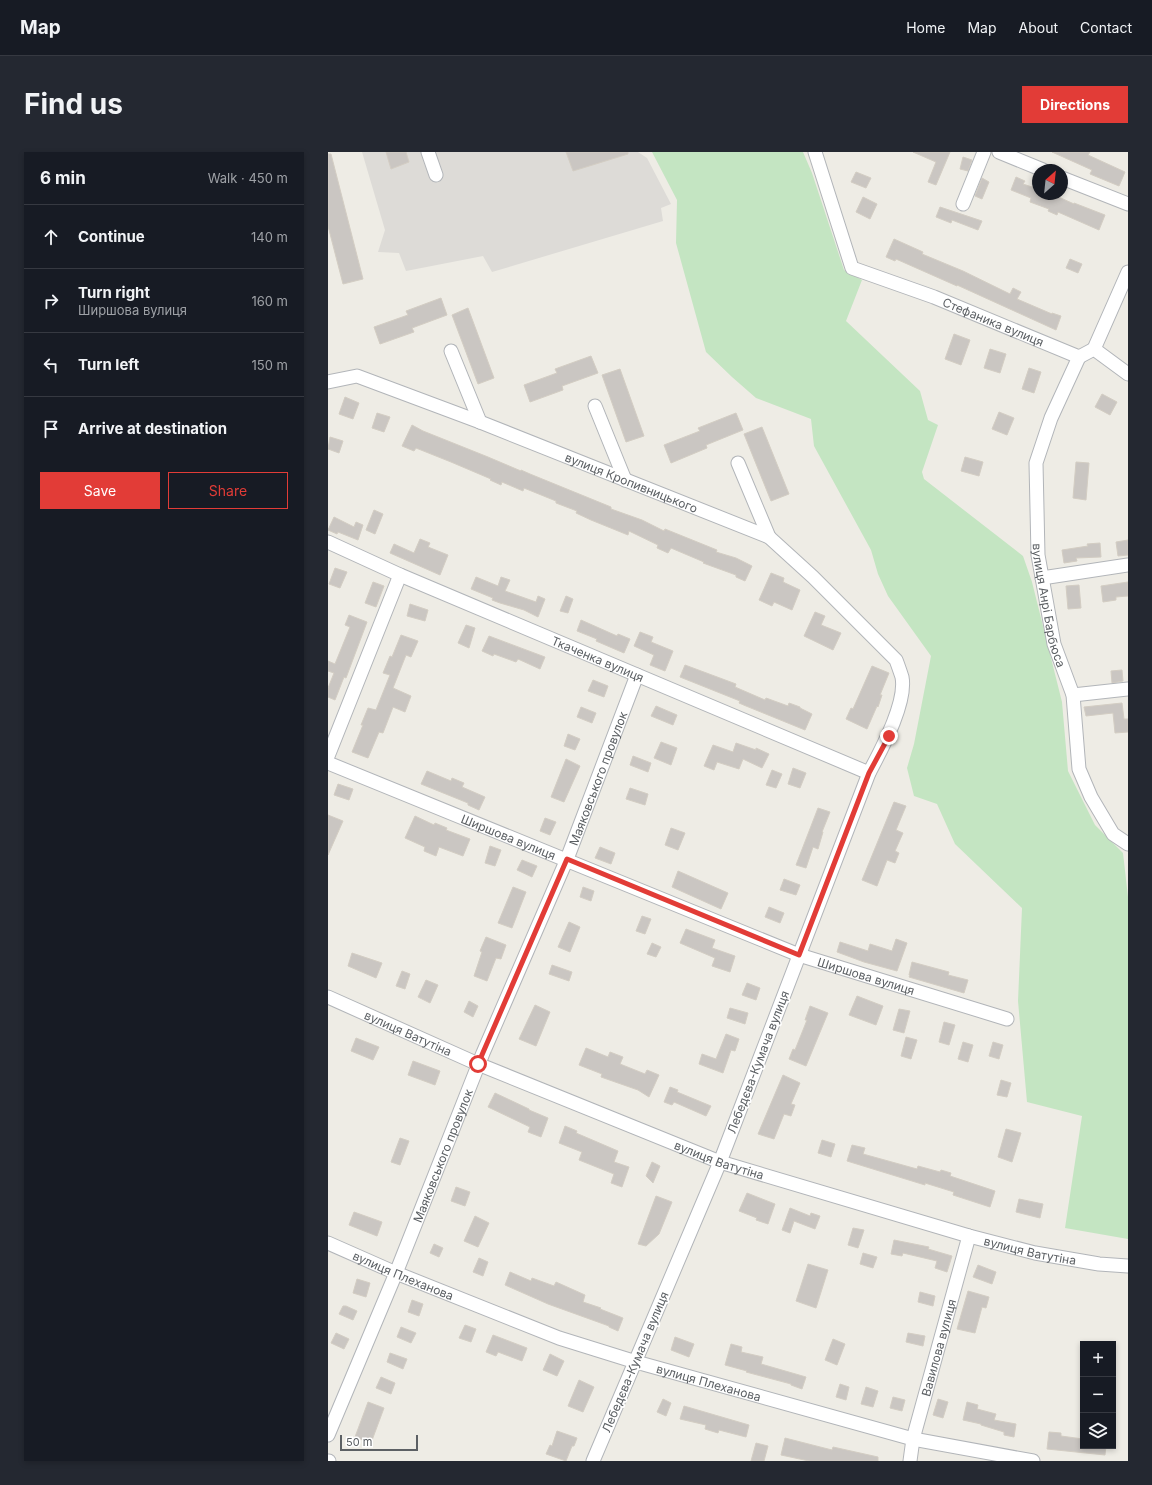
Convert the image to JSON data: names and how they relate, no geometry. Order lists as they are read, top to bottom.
{
  "streets": {
    "street": [
      "Стефаника вулиця",
      "вулиця Кропивницького",
      "вулиця Анрі Барбюса",
      "Ткаченка вулиця",
      "Маяковського провулок",
      "Ширшова вулиця",
      "вулиця Ватутіна",
      "Лебедєва-Кумача вулиця",
      "вулиця Плеханова",
      "Вавилова вулиця"
    ]
  },
  "crossings": [
    ["Стефаника вулиця", "вулиця Анрі Барбюса"],
    ["вулиця Кропивницького", "Лебедєва-Кумача вулиця"],
    ["Ткаченка вулиця", "Маяковського провулок"],
    ["Ткаченка вулиця", "Лебедєва-Кумача вулиця"],
    ["Маяковського провулок", "Ширшова вулиця"],
    ["Маяковського провулок", "вулиця Ватутіна"],
    ["Маяковського провулок", "вулиця Плеханова"],
    ["Ширшова вулиця", "Лебедєва-Кумача вулиця"],
    ["вулиця Ватутіна", "Лебедєва-Кумача вулиця"],
    ["вулиця Ватутіна", "Вавилова вулиця"],
    ["Лебедєва-Кумача вулиця", "вулиця Плеханова"],
    ["вулиця Плеханова", "Вавилова вулиця"]
  ],
  "scale_bar": "50 m",
  "north": "top right",
  "page": {
    "header": "Map",
    "nav": [
      "Home",
      "Map",
      "About",
      "Contact"
    ],
    "buttons": [
      "Directions",
      ["Save", "Share"]
    ],
    "title": "Find us",
    "heading": ["6 min", "Walk · 450 m"],
    "list": [
      ["Continue", "140 m"],
      ["Turn right", "Ширшова вулиця", "160 m"],
      ["Turn left", "150 m"],
      "Arrive at destination"
    ],
    "map_buttons": ["+", "−"],
    "scale": "50 m"
  }
}
